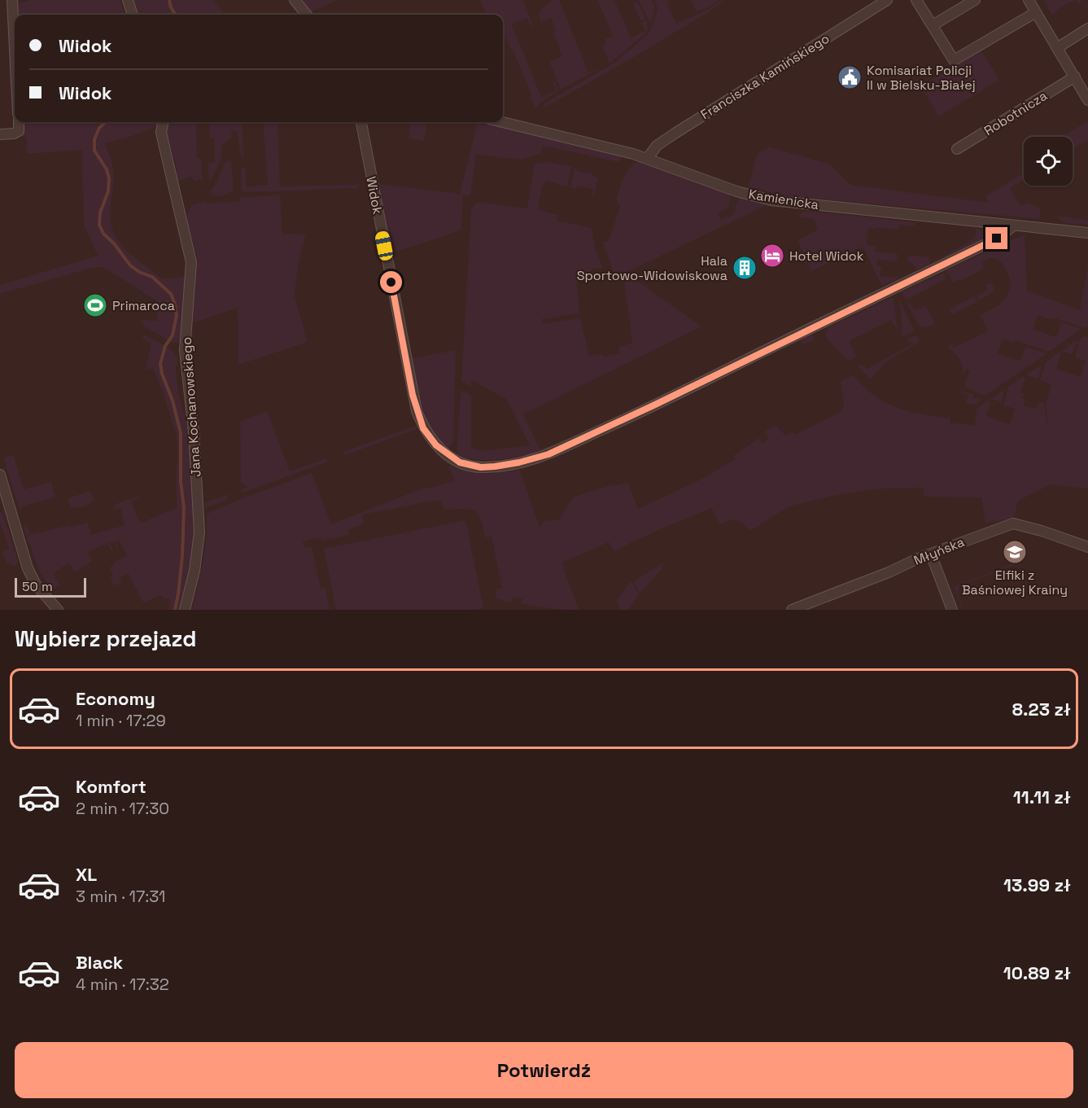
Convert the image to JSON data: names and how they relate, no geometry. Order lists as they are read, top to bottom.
{
  "streets": {
    "street": [
      "Franciszka Kamińskiego",
      "Robotnicza",
      "Widok",
      "Kamienicka",
      "Jana Kochanowskiego",
      "Młyńska"
    ]
  },
  "crossings": [
    ["Franciszka Kamińskiego", "Kamienicka"],
    ["Widok", "Kamienicka"]
  ],
  "places": {
    "public building": ["Komisariat Policji II w Bielsku-Białej"],
    "hotel": ["Hotel Widok"],
    "building": ["Hala Sportowo-Widowiskowa"],
    "sports": ["Primaroca"],
    "school or university": ["Elfiki z Baśniowej Krainy"]
  },
  "scale_bar": "50 m",
  "page": {
    "banner": ["Widok", "Widok"],
    "scale": "50 m",
    "heading": "Wybierz przejazd",
    "list": [
      {
        "name": "Economy",
        "note": "1 min · 17:29",
        "value": "8.23 zł"
      },
      {
        "name": "Komfort",
        "note": "2 min · 17:30",
        "value": "11.11 zł"
      },
      {
        "name": "XL",
        "note": "3 min · 17:31",
        "value": "13.99 zł"
      },
      {
        "name": "Black",
        "note": "4 min · 17:32",
        "value": "10.89 zł"
      }
    ],
    "buttons": "Potwierdź"
  }
}
